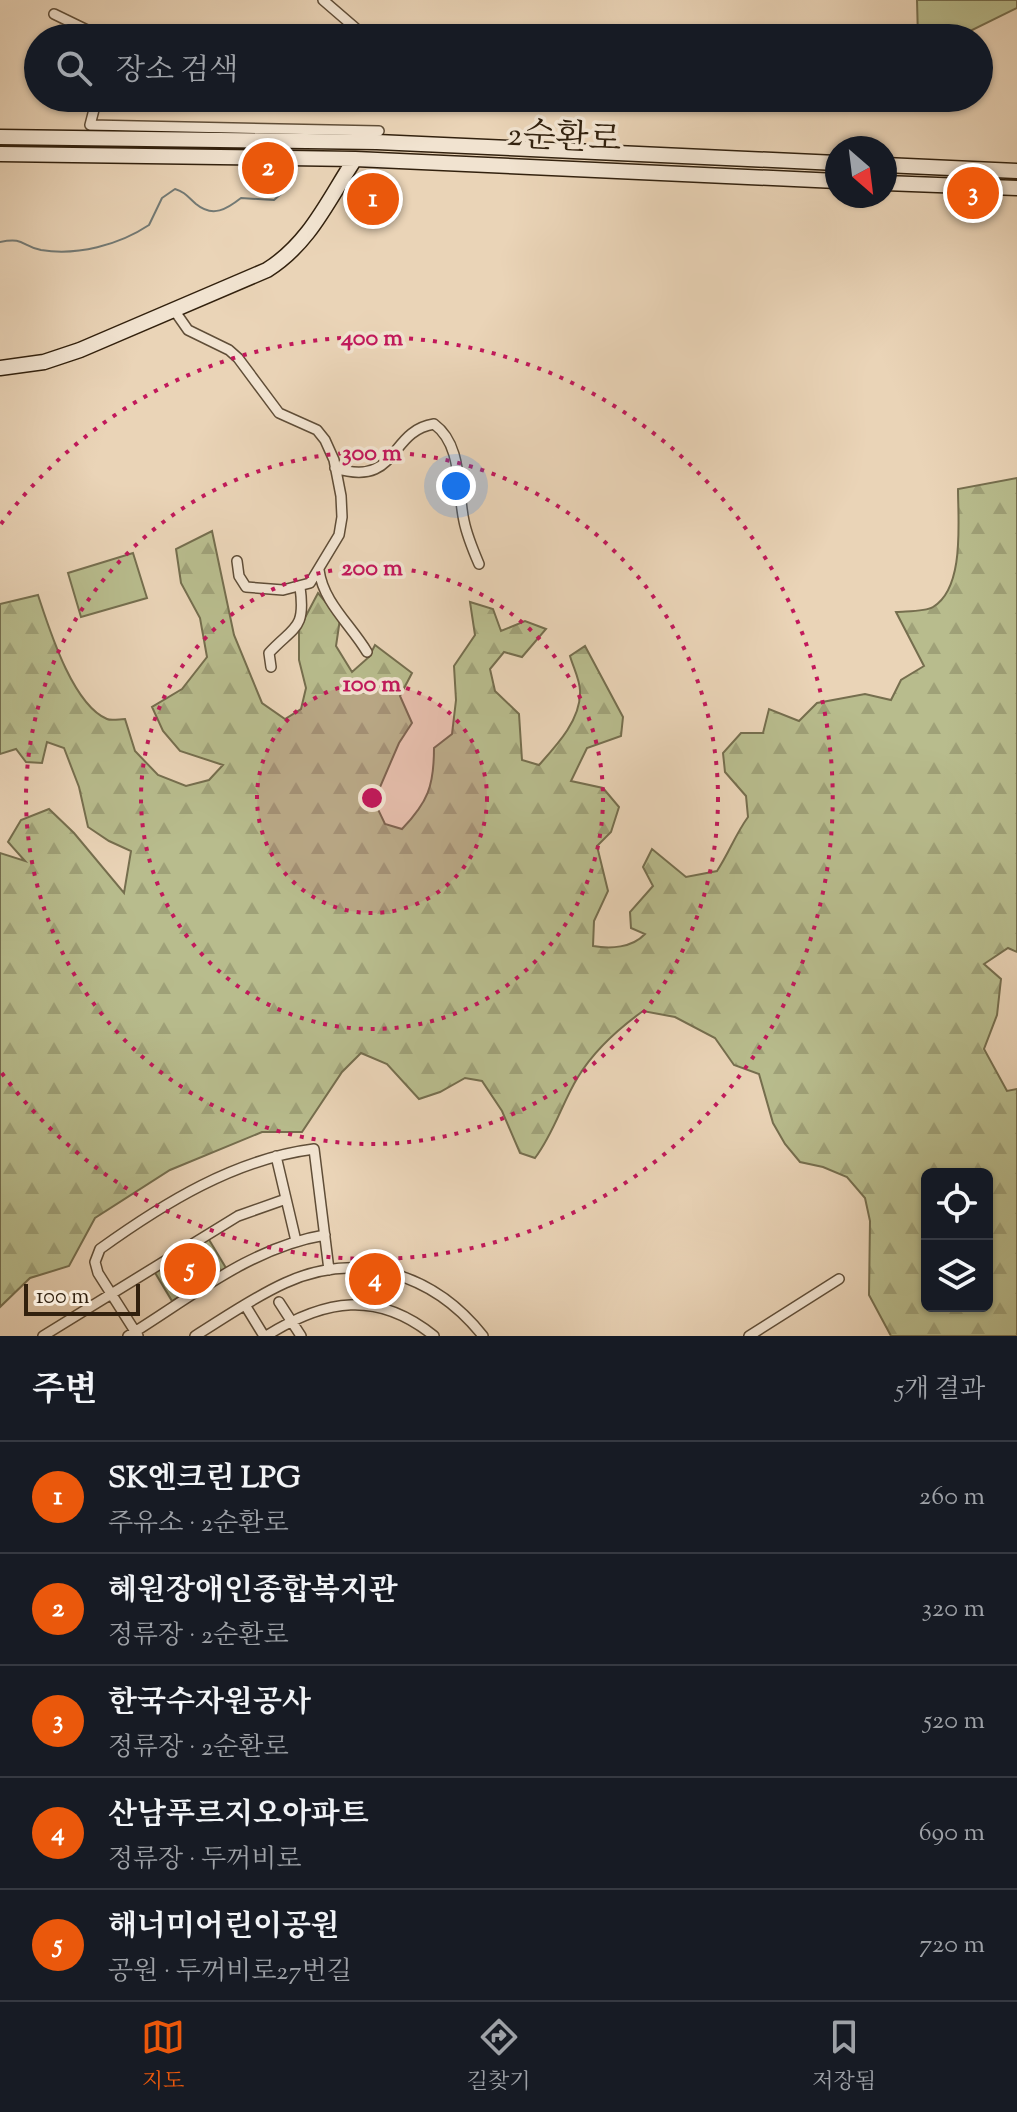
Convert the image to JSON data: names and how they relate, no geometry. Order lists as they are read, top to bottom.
{
  "streets": {
    "street": ["2순환로"]
  },
  "scale_bar": "100 m",
  "north": "bottom right",
  "page": {
    "search": "장소 검색",
    "pins": [
      "2",
      "3",
      "1",
      "5",
      "4"
    ],
    "scale": "100 m",
    "heading": ["주변", "5개 결과"],
    "list": [
      {
        "mark": "1",
        "name": "SK엔크린 LPG",
        "note": "주유소 · 2순환로",
        "value": "260 m"
      },
      {
        "mark": "2",
        "name": "혜원장애인종합복지관",
        "note": "정류장 · 2순환로",
        "value": "320 m"
      },
      {
        "mark": "3",
        "name": "한국수자원공사",
        "note": "정류장 · 2순환로",
        "value": "520 m"
      },
      {
        "mark": "4",
        "name": "산남푸르지오아파트",
        "note": "정류장 · 두꺼비로",
        "value": "690 m"
      },
      {
        "mark": "5",
        "name": "해너미어린이공원",
        "note": "공원 · 두꺼비로27번길",
        "value": "720 m"
      }
    ],
    "nav": ["지도", "길찾기", "저장됨"]
  },
  "rings": [
    "400 m",
    "300 m",
    "200 m",
    "100 m"
  ]
}
